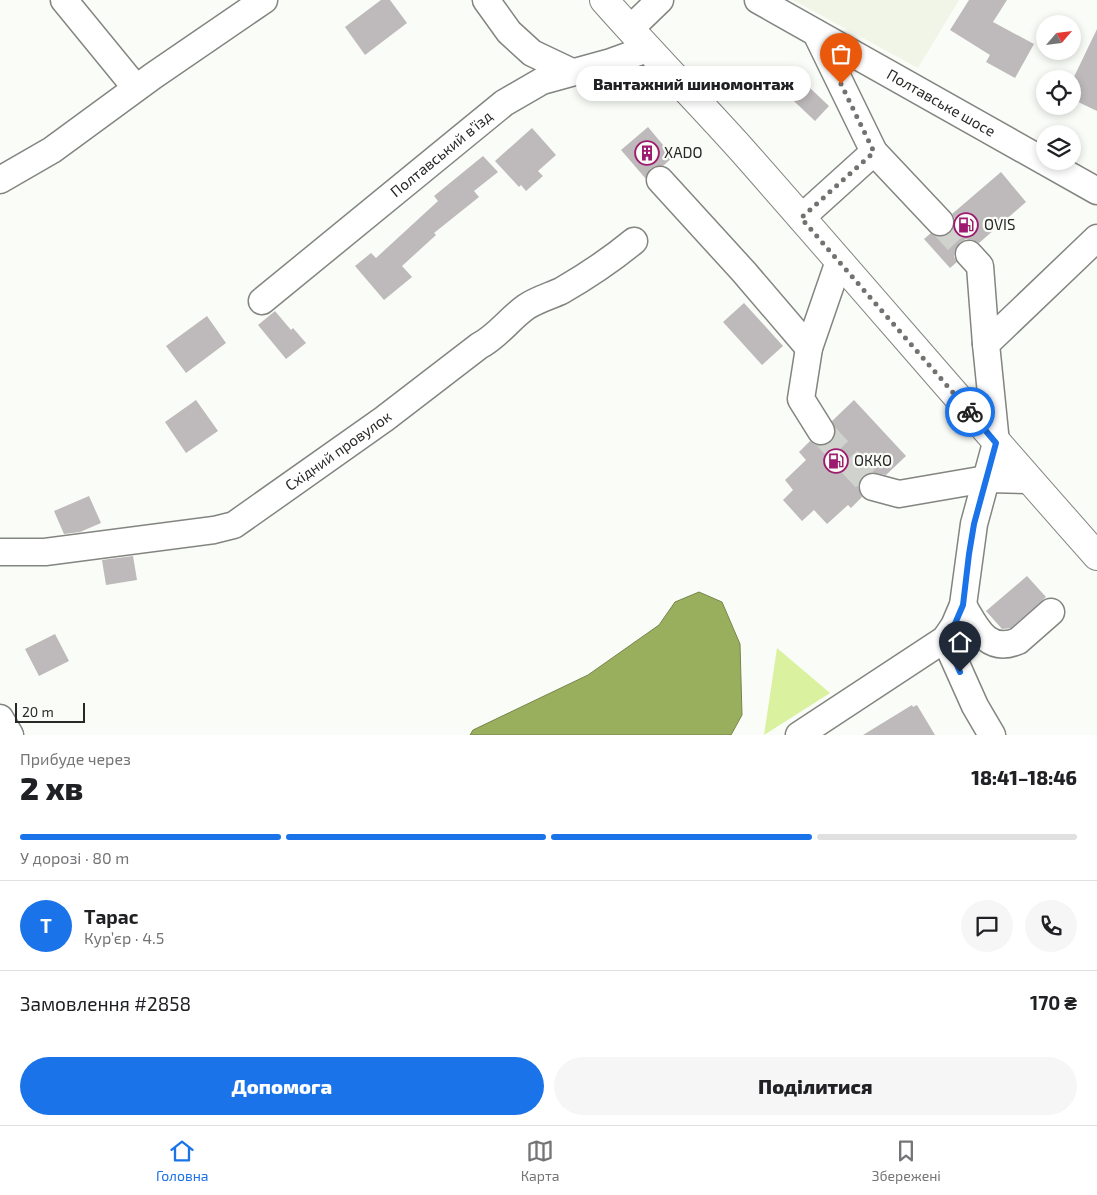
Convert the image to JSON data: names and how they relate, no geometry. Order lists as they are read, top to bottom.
{
  "streets": {
    "street": ["Полтавське шосе", "Полтавський в’їзд", "Східний провулок"]
  },
  "places": {
    "other": ["Вантажний шиномонтаж"],
    "building": ["XADO"],
    "fuel station": ["OVIS", "ОККО"]
  },
  "scale_bar": "20 m",
  "north": "top right",
  "page": {
    "bubble": "Вантажний шиномонтаж",
    "scale": "20 m",
    "heading": ["2 хв", "Прибуде через", "18:41–18:46"],
    "panel": [
      "Тарас",
      "Кур’єр · 4.5",
      "Замовлення #2858",
      "170 ₴"
    ],
    "bar": "У дорозі · 80 m",
    "round": "Т",
    "buttons": ["Допомога", "Поділитися"],
    "tabs": ["Головна", "Карта", "Збережені"]
  }
}
